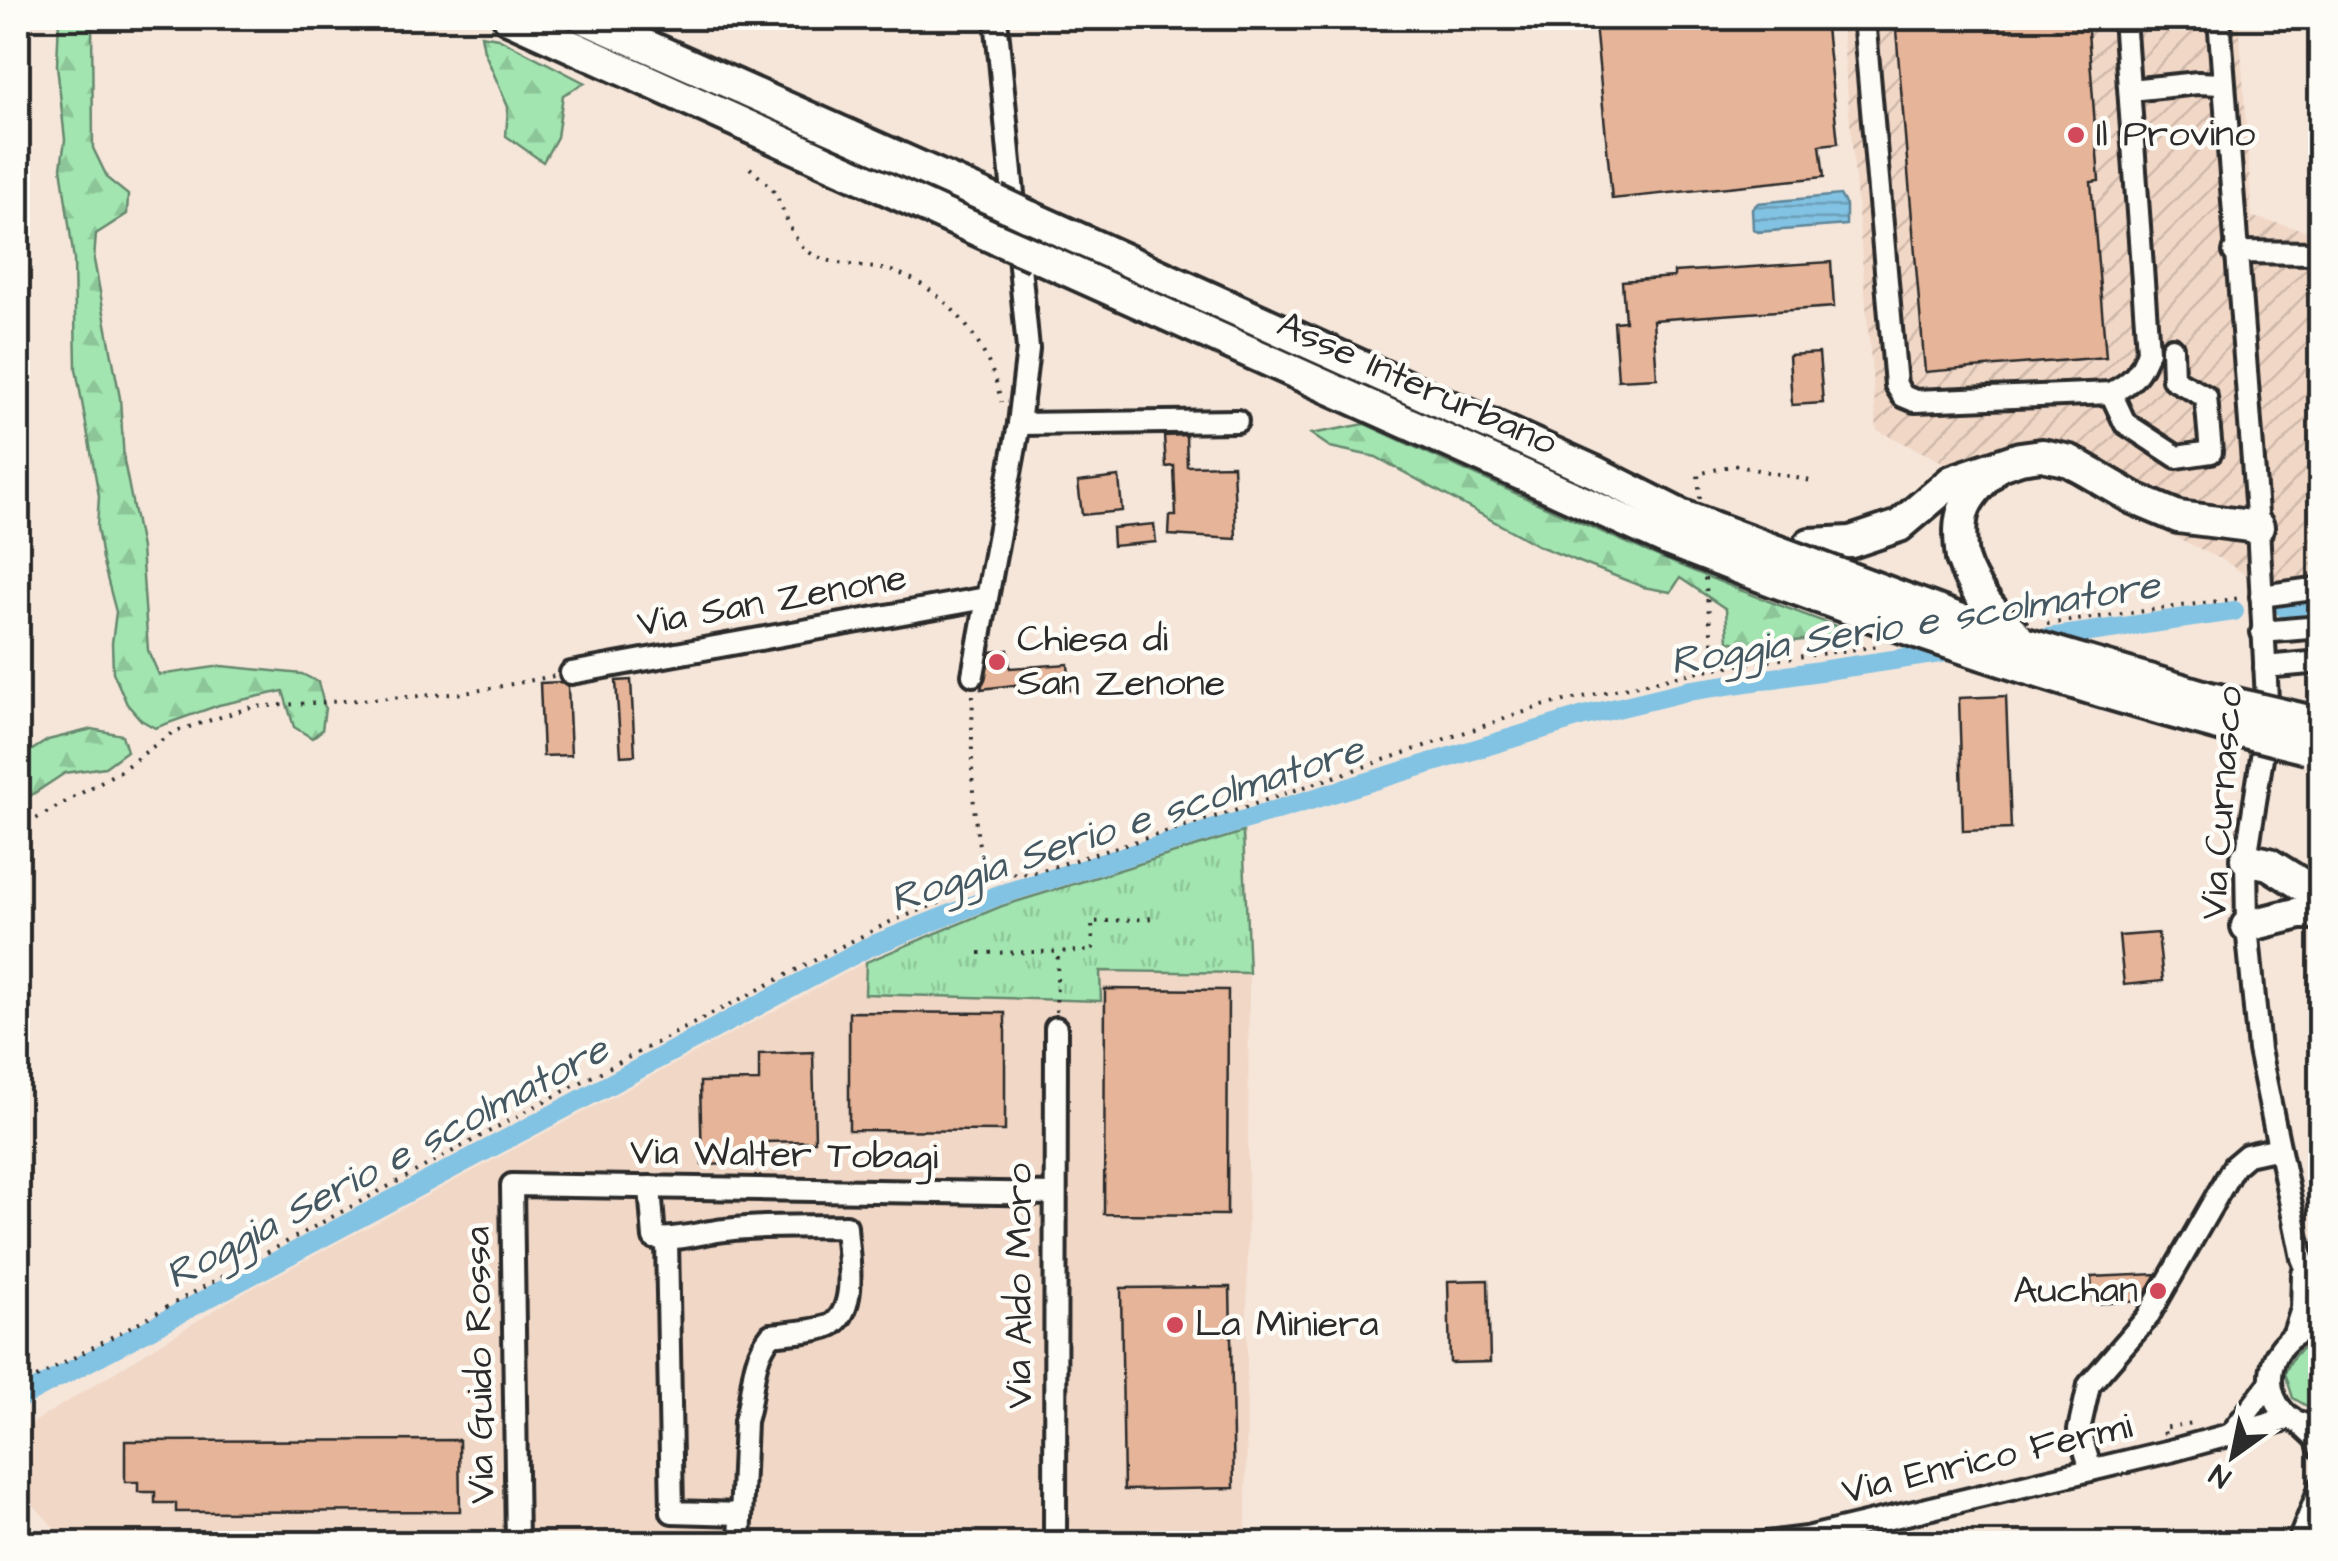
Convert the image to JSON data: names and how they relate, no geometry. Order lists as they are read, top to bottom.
{
  "streets": {
    "highway": ["Asse Interurbano"],
    "street": [
      "Via San Zenone",
      "Via Curnasco",
      "Via Walter Tobagi",
      "Via Aldo Moro",
      "Via Guido Rossa",
      "Via Enrico Fermi"
    ]
  },
  "crossings": [
    ["Via Walter Tobagi", "Via Aldo Moro"],
    ["Via Walter Tobagi", "Via Guido Rossa"]
  ],
  "water": ["Roggia Serio e scolmatore"],
  "places": [
    "Il Provino",
    "Chiesa di San Zenone",
    "Auchan",
    "La Miniera"
  ],
  "north": "bottom left"
}
